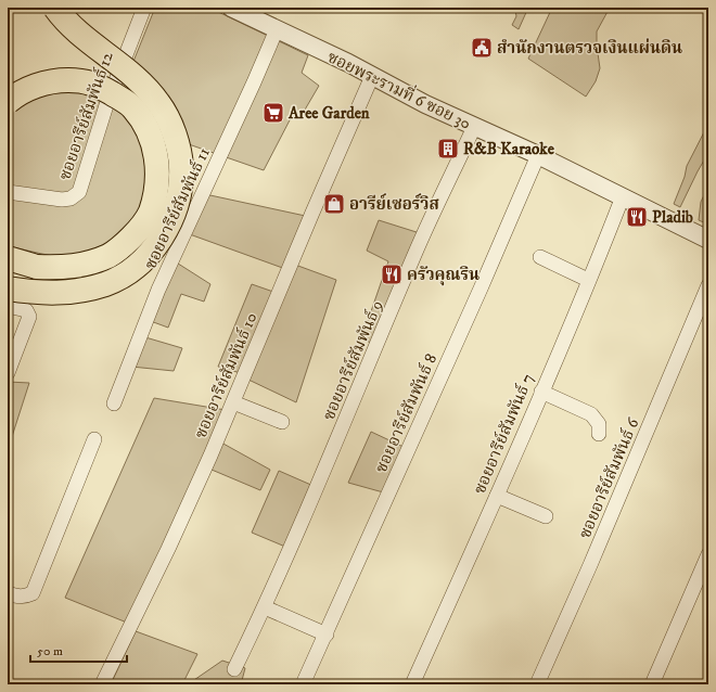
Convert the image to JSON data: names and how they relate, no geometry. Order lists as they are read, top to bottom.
{
  "streets": {
    "street": [
      "ซอยพระรามที่ 6 ซอย 30",
      "ซอยอารีย์สัมพันธ์ 12",
      "ซอยอารีย์สัมพันธ์ 11",
      "ซอยอารีย์สัมพันธ์ 9",
      "ซอยอารีย์สัมพันธ์ 10",
      "ซอยอารีย์สัมพันธ์ 8",
      "ซอยอารีย์สัมพันธ์ 7",
      "ซอยอารีย์สัมพันธ์ 6"
    ]
  },
  "crossings": [
    ["ซอยพระรามที่ 6 ซอย 30", "ซอยอารีย์สัมพันธ์ 11"],
    ["ซอยพระรามที่ 6 ซอย 30", "ซอยอารีย์สัมพันธ์ 9"],
    ["ซอยพระรามที่ 6 ซอย 30", "ซอยอารีย์สัมพันธ์ 10"],
    ["ซอยพระรามที่ 6 ซอย 30", "ซอยอารีย์สัมพันธ์ 8"],
    ["ซอยพระรามที่ 6 ซอย 30", "ซอยอารีย์สัมพันธ์ 7"]
  ],
  "places": {
    "public building": ["สำนักงานตรวจเงินแผ่นดิน"],
    "supermarket": ["Aree Garden"],
    "building": ["R&B Karaoke"],
    "shop": ["อารีย์เซอร์วิส"],
    "restaurant": ["Pladib", "ครัวคุณริน"]
  },
  "scale_bar": "50 m"
}
